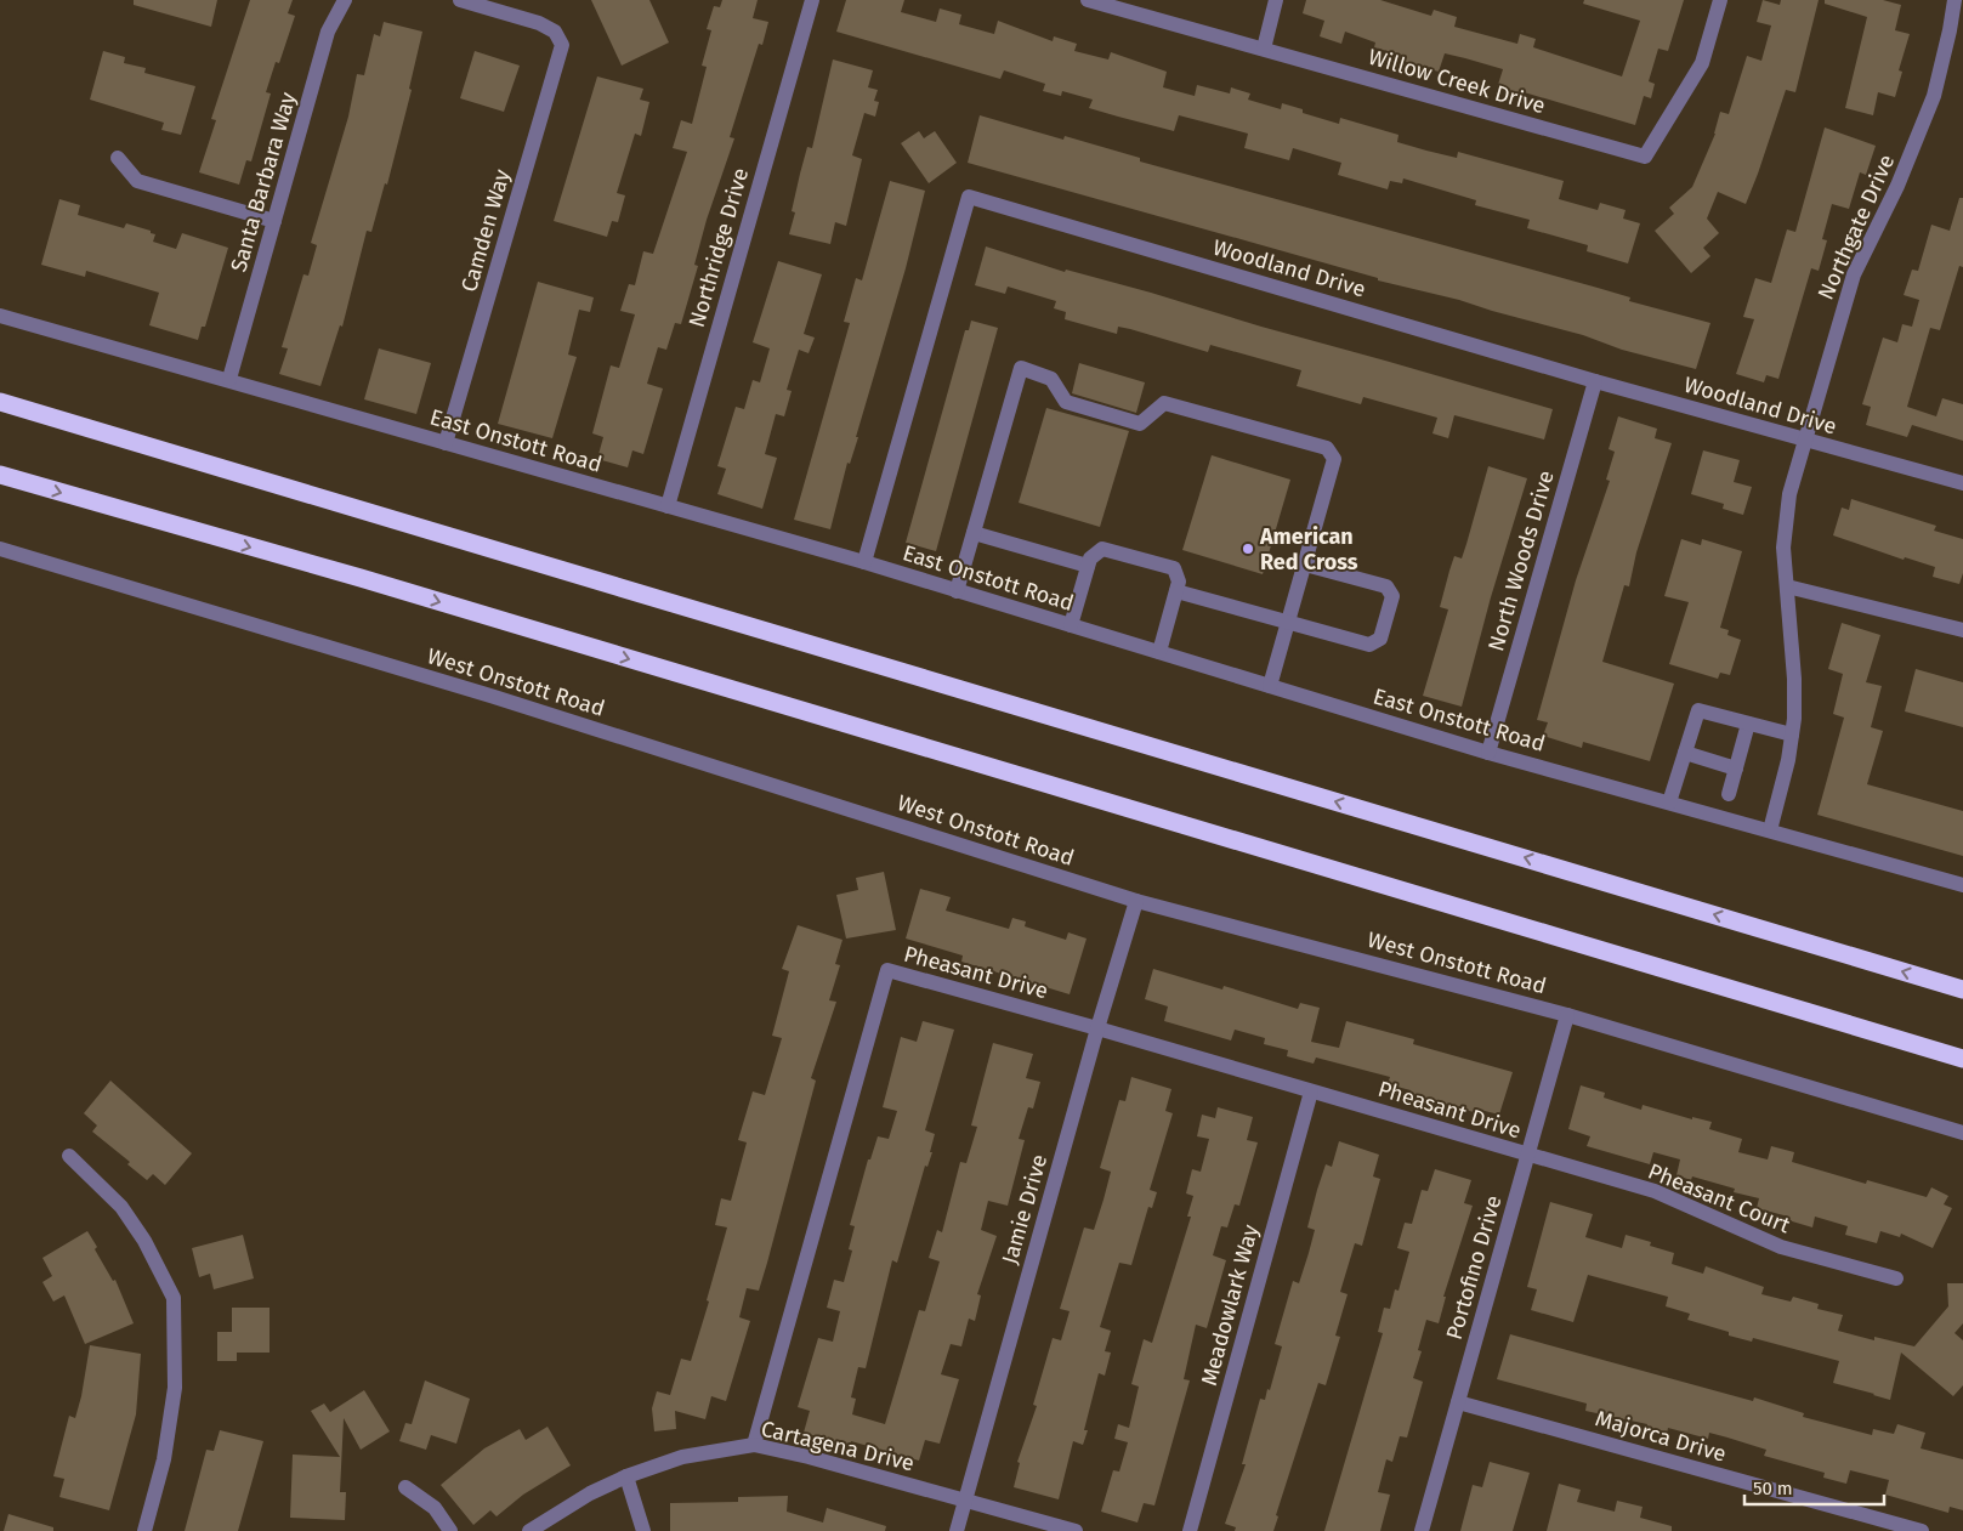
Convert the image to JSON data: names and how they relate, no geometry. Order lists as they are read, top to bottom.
{
  "streets": {
    "street": [
      "Willow Creek Drive",
      "Santa Barbara Way",
      "Northgate Drive",
      "Camden Way",
      "Northridge Drive",
      "Woodland Drive",
      "East Onstott Road",
      "North Woods Drive",
      "West Onstott Road",
      "Pheasant Drive",
      "Pheasant Court",
      "Jamie Drive",
      "Portofino Drive",
      "Meadowlark Way",
      "Majorca Drive",
      "Cartagena Drive"
    ]
  },
  "crossings": [
    ["Santa Barbara Way", "East Onstott Road"],
    ["Northgate Drive", "Woodland Drive"],
    ["Northgate Drive", "East Onstott Road"],
    ["Camden Way", "East Onstott Road"],
    ["Northridge Drive", "East Onstott Road"],
    ["Woodland Drive", "East Onstott Road"],
    ["Woodland Drive", "North Woods Drive"],
    ["East Onstott Road", "North Woods Drive"],
    ["West Onstott Road", "Jamie Drive"],
    ["West Onstott Road", "Portofino Drive"],
    ["Pheasant Drive", "Pheasant Court"],
    ["Pheasant Drive", "Jamie Drive"],
    ["Pheasant Drive", "Portofino Drive"],
    ["Pheasant Drive", "Meadowlark Way"],
    ["Pheasant Drive", "Cartagena Drive"],
    ["Pheasant Court", "Portofino Drive"],
    ["Jamie Drive", "Cartagena Drive"],
    ["Portofino Drive", "Majorca Drive"]
  ],
  "places": ["American Red Cross"],
  "scale_bar": "50 m"
}
